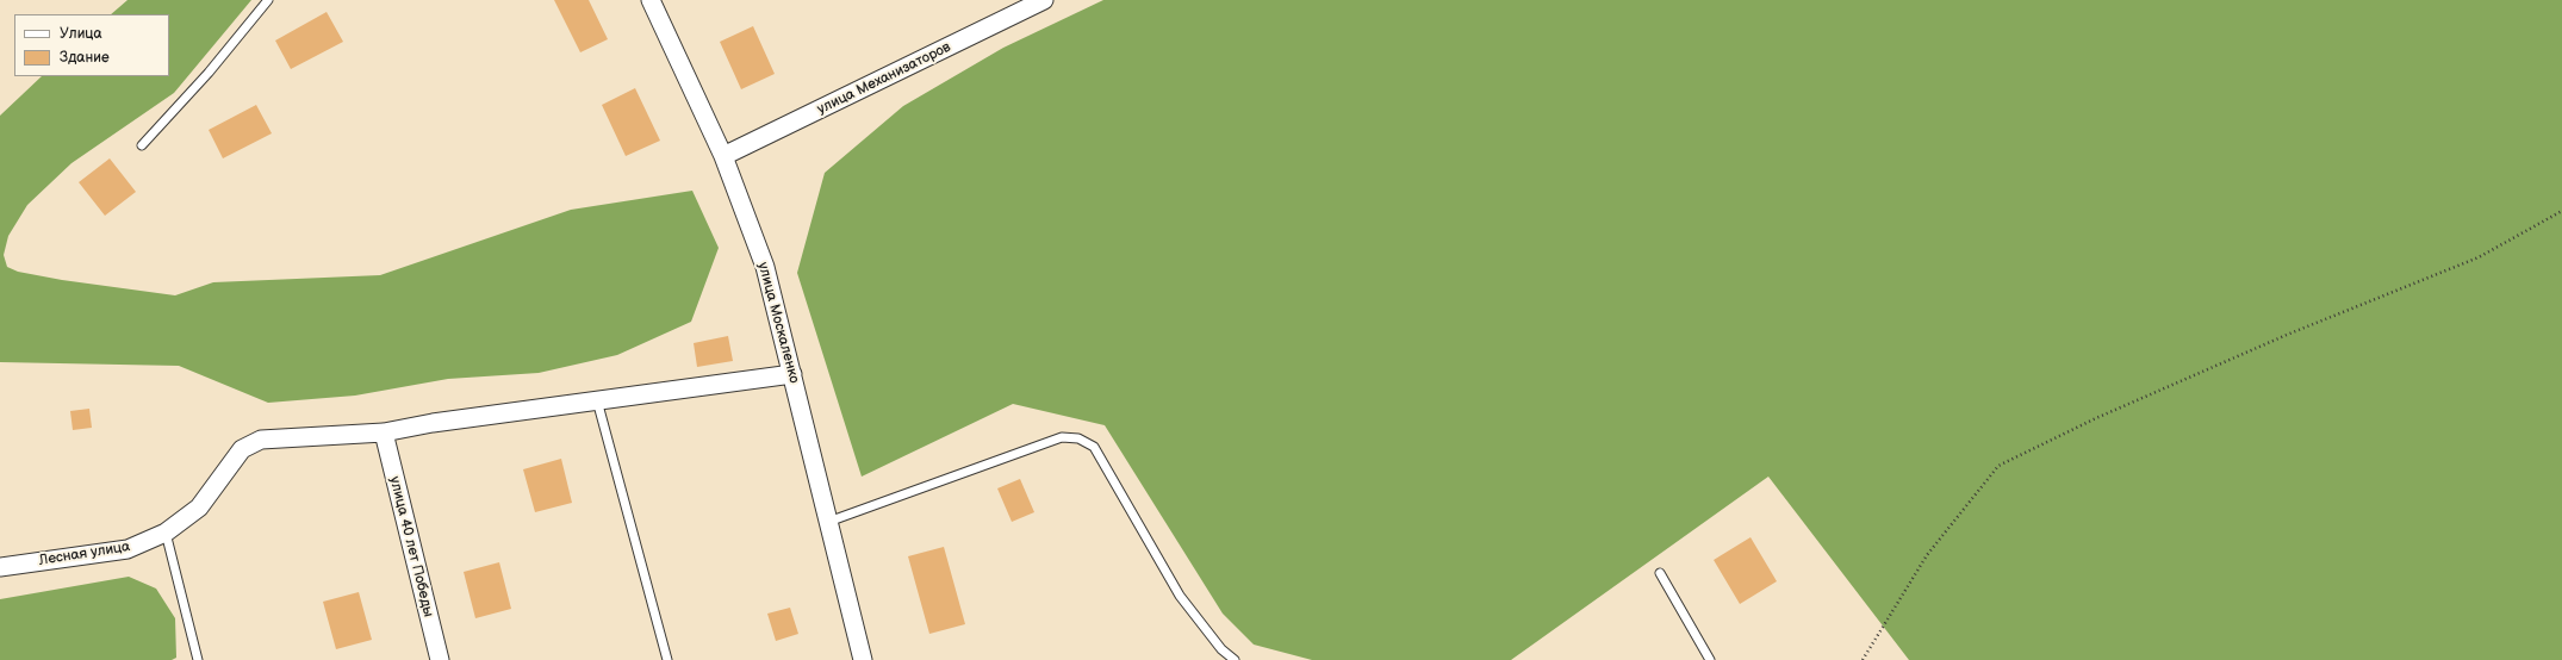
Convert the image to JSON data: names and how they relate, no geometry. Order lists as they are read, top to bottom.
{
  "streets": {
    "street": [
      "улица Механизаторов",
      "улица Москаленко",
      "улица 40 лет Победы",
      "Лесная улица"
    ]
  },
  "crossings": [
    ["улица Механизаторов", "улица Москаленко"],
    ["улица Москаленко", "Лесная улица"],
    ["улица 40 лет Победы", "Лесная улица"]
  ],
  "legend": ["Улица", "Здание"]
}
